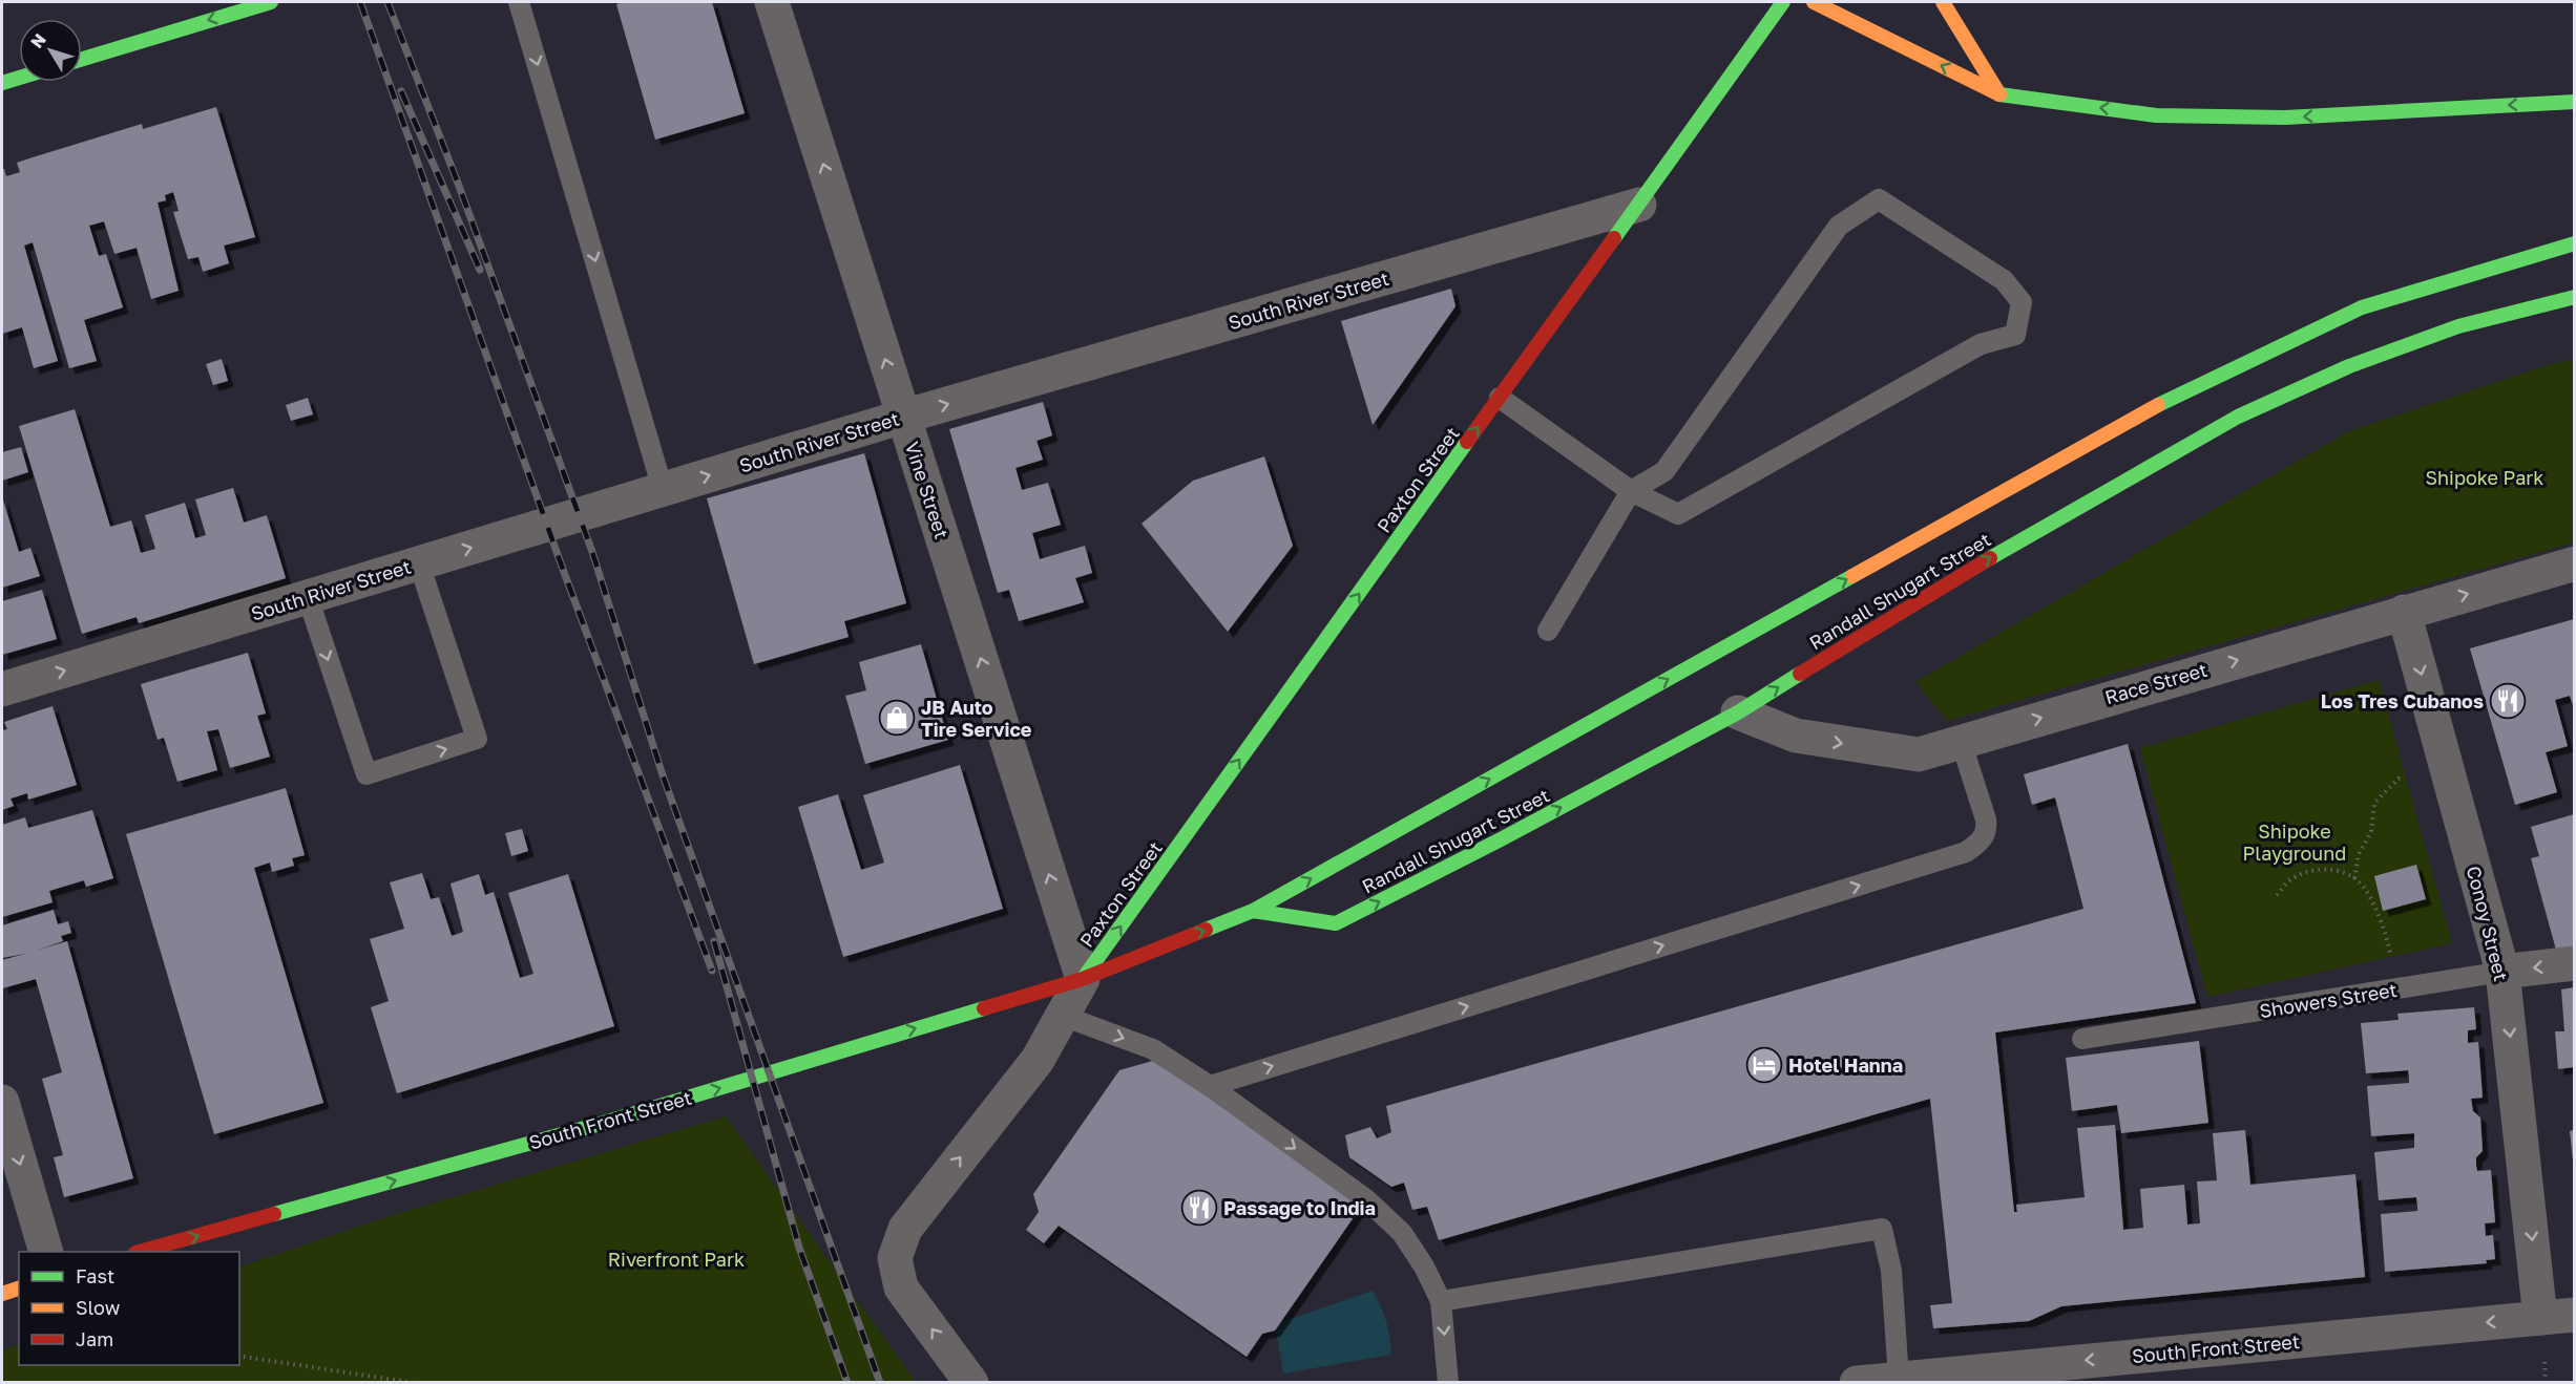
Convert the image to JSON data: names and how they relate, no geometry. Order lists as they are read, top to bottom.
{
  "streets": {
    "main road": ["Paxton Street", "Randall Shugart Street", "South Front Street"],
    "street": [
      "South River Street",
      "Vine Street",
      "Race Street",
      "Conoy Street",
      "Showers Street"
    ]
  },
  "crossings": [
    ["South River Street", "Paxton Street"],
    ["South River Street", "Vine Street"],
    ["Paxton Street", "Vine Street"],
    ["Paxton Street", "South Front Street"],
    ["Vine Street", "South Front Street"],
    ["Randall Shugart Street", "Race Street"],
    ["Randall Shugart Street", "South Front Street"],
    ["Race Street", "Conoy Street"],
    ["Conoy Street", "Showers Street"],
    ["Conoy Street", "South Front Street"]
  ],
  "one_way": [
    "South River Street",
    "Paxton Street",
    "Vine Street",
    "Randall Shugart Street",
    "Race Street",
    "Conoy Street"
  ],
  "parks": ["Shipoke Park", "Shipoke Playground", "Riverfront Park"],
  "places": {
    "restaurant": ["Los Tres Cubanos", "Passage to India"],
    "shop": ["JB Auto Tire Service"],
    "hotel": ["Hotel Hanna"]
  },
  "legend": ["Fast", "Slow", "Jam"],
  "north": "top left"
}
